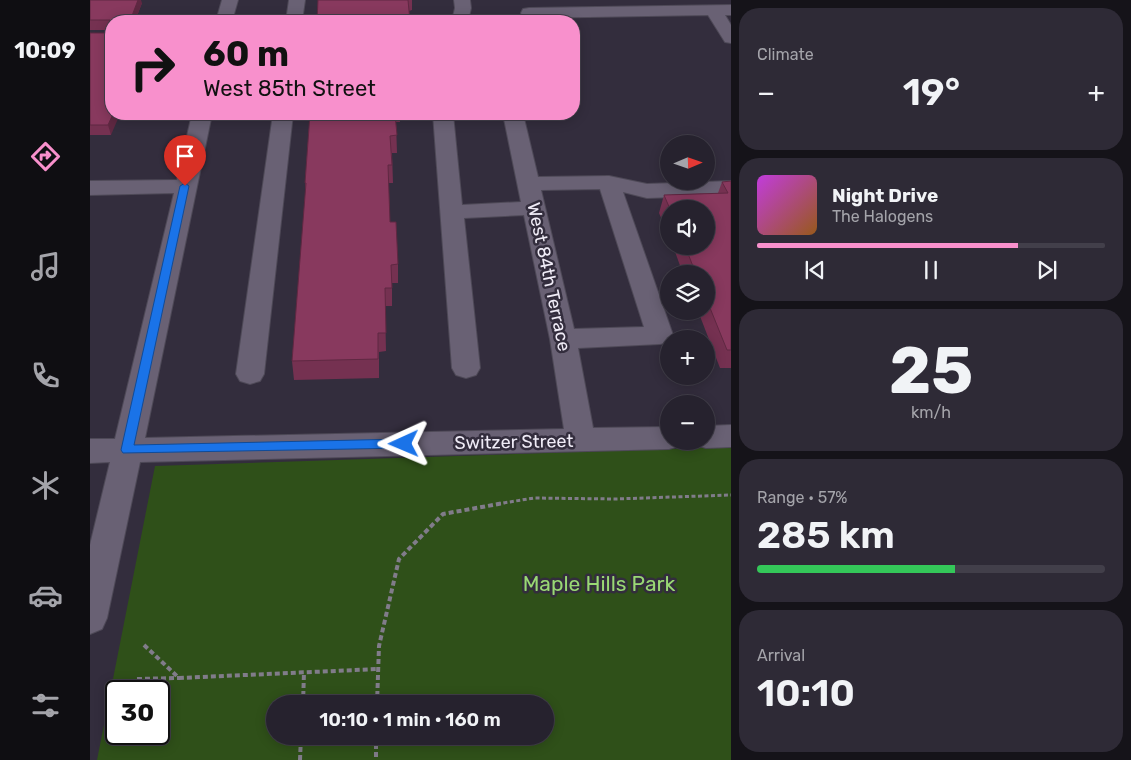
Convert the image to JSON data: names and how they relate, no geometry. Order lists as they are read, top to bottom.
{
  "streets": {
    "street": ["West 84th Terrace", "Switzer Street"]
  },
  "crossings": [
    ["West 84th Terrace", "Switzer Street"]
  ],
  "parks": ["Maple Hills Park"],
  "north": "right",
  "page": {
    "tabs": "10:09",
    "tile": [
      "Climate",
      ["25", "km/h"],
      ["Range · 57%", "285 km"],
      ["Arrival", "10:10"]
    ],
    "turn": ["60 m", "West 85th Street"],
    "heat": ["−", "19°", "+"],
    "map_buttons": ["+", "−"],
    "song": ["Night Drive", "The Halogens"],
    "limit": "30",
    "trip": "10:10 · 1 min · 160 m"
  }
}
